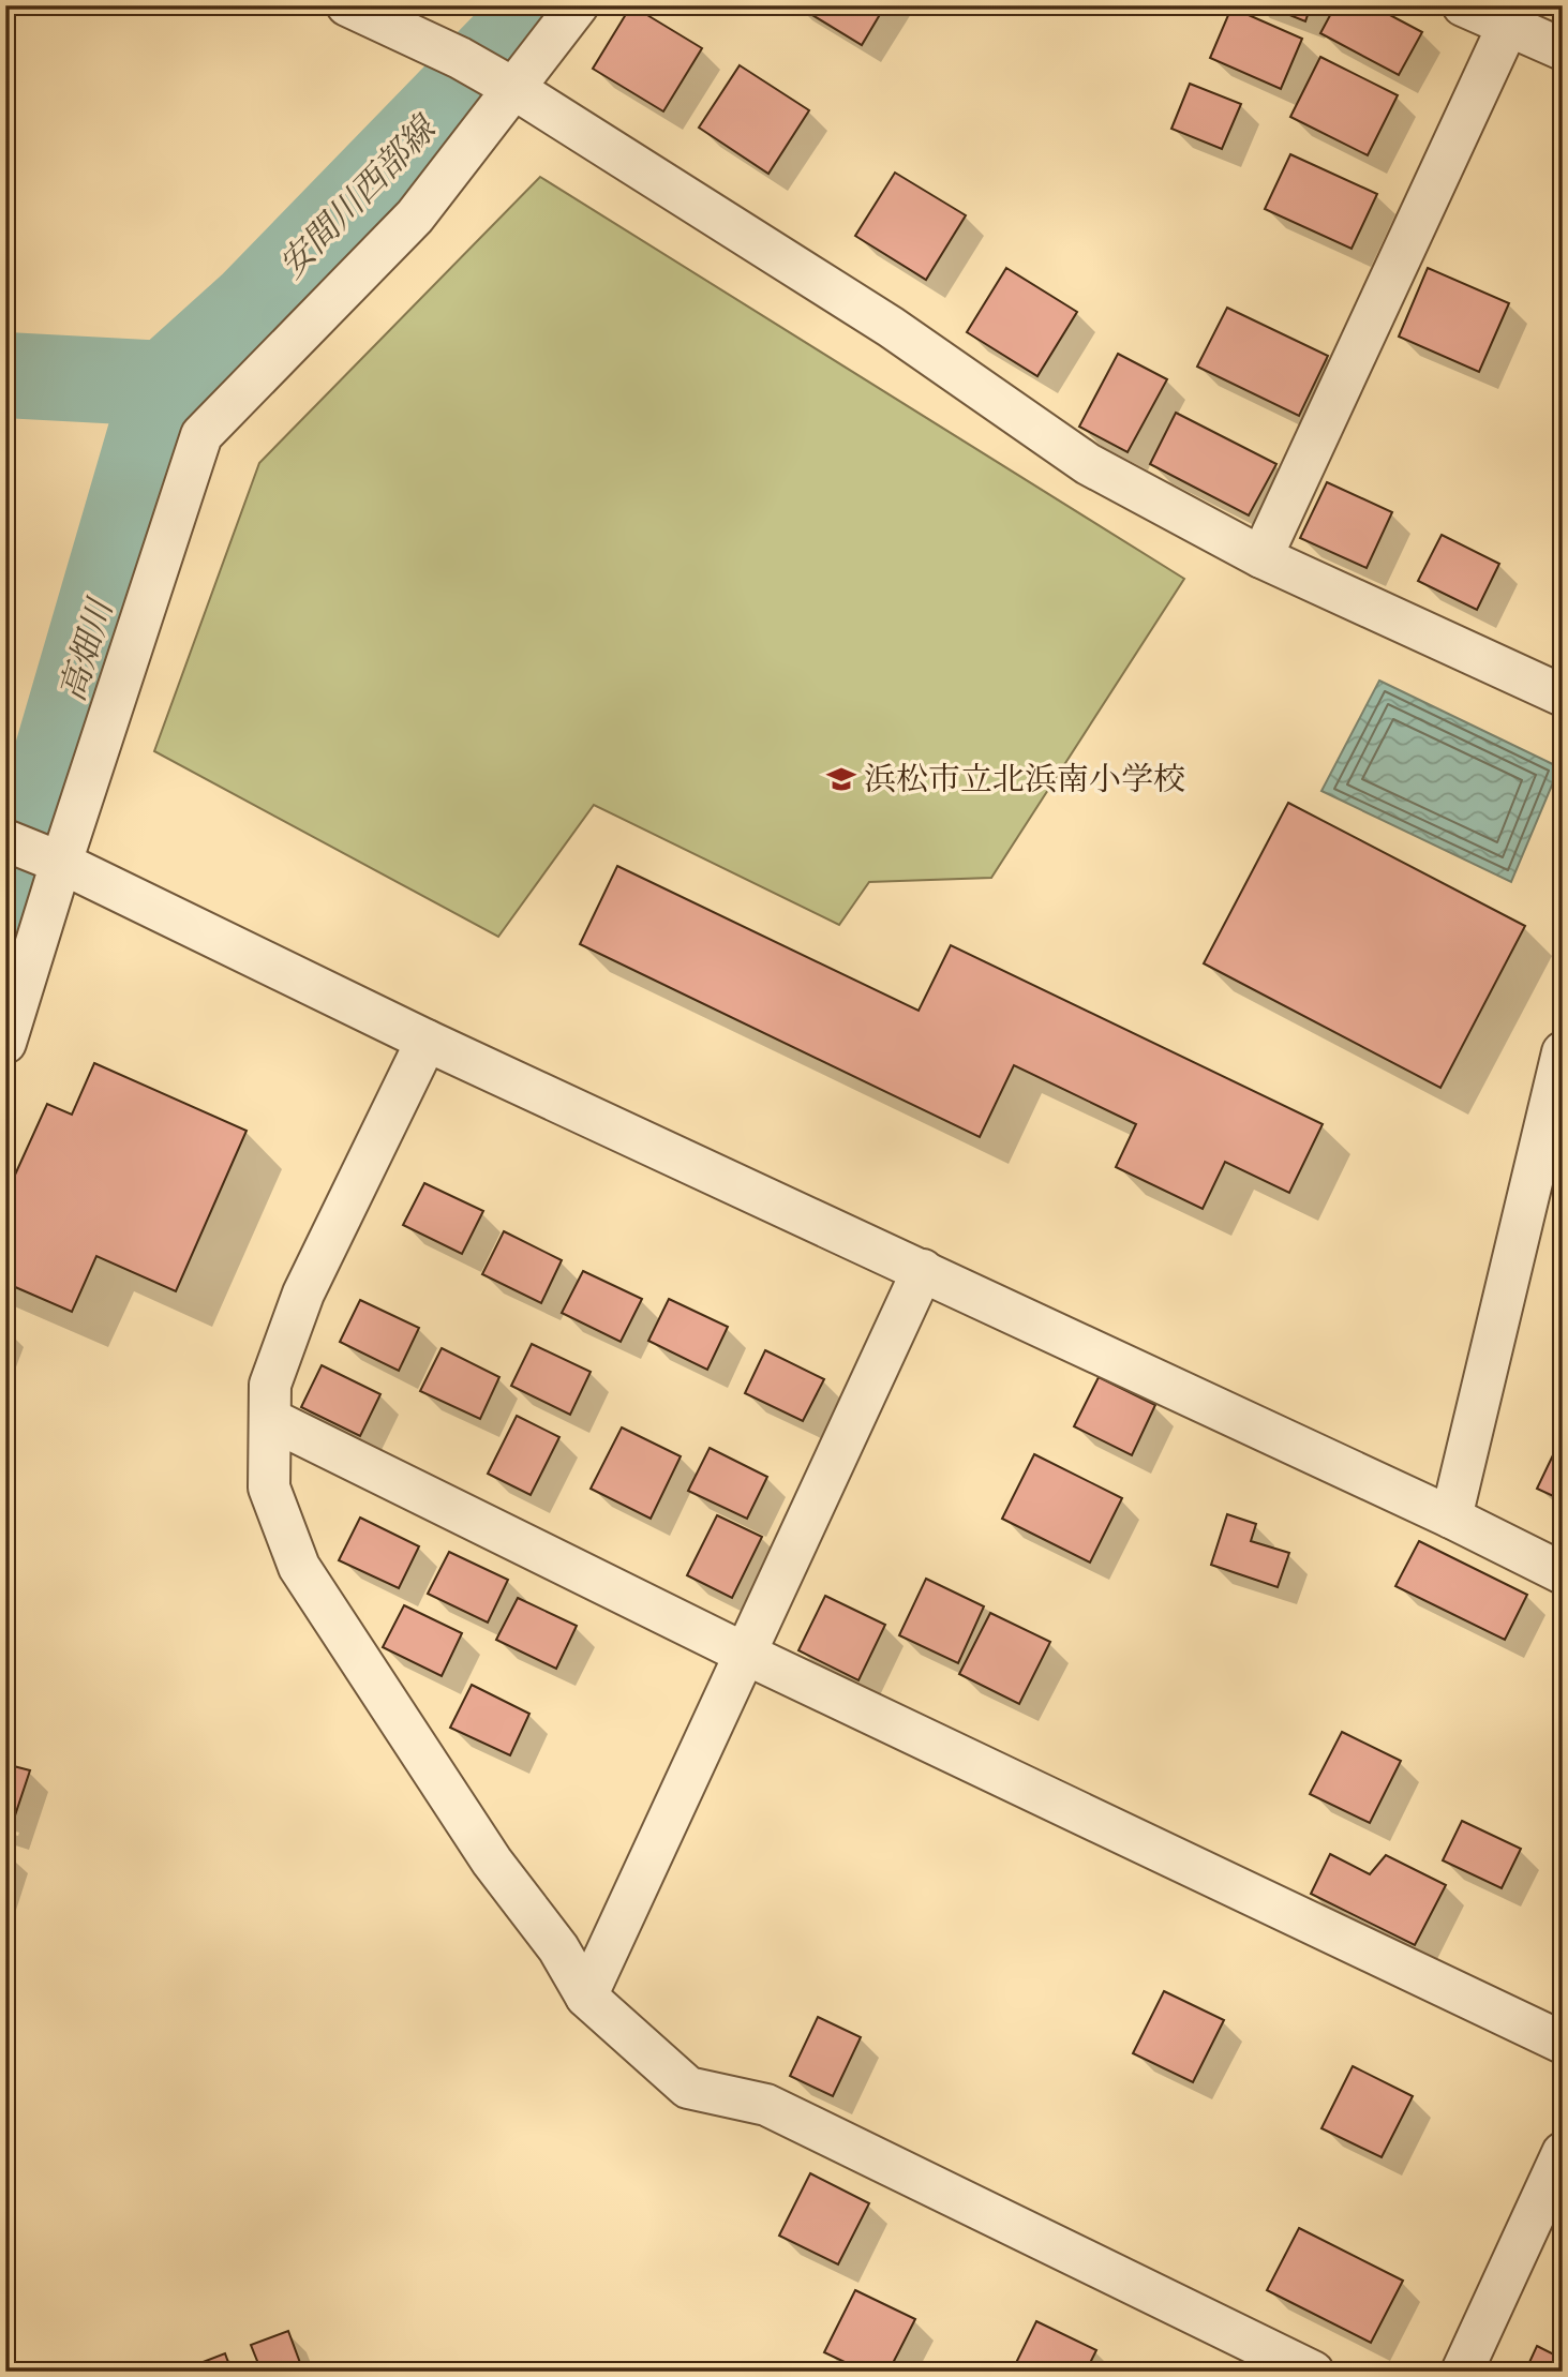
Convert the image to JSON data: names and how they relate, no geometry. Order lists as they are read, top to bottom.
{
  "water": ["安間川西部線", "高畑川"],
  "places": {
    "school or university": ["浜松市立北浜南小学校"]
  }
}
